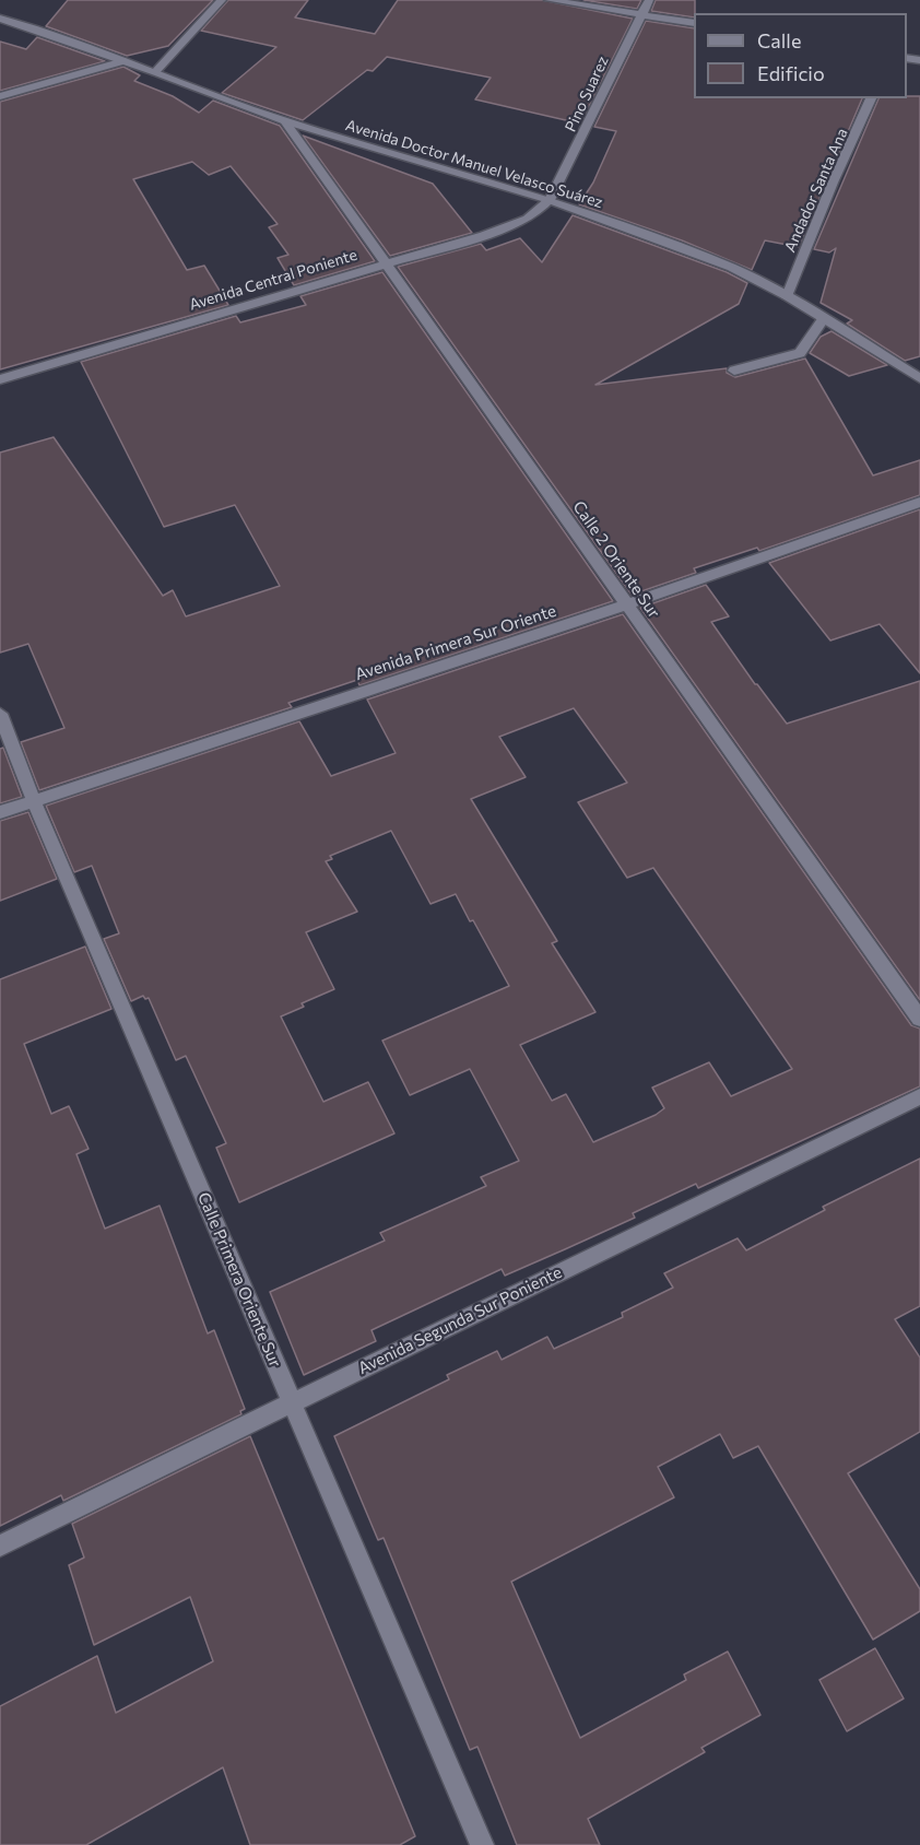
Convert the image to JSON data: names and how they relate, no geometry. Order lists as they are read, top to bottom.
{
  "streets": {
    "street": [
      "Pino Suarez",
      "Avenida Doctor Manuel Velasco Suárez",
      "Andador Santa Ana",
      "Avenida Central Poniente",
      "Calle 2 Oriente Sur",
      "Avenida Primera Sur Oriente",
      "Calle Primera Oriente Sur",
      "Avenida Segunda Sur Poniente"
    ]
  },
  "crossings": [
    ["Pino Suarez", "Avenida Doctor Manuel Velasco Suárez"],
    ["Pino Suarez", "Avenida Central Poniente"],
    ["Avenida Doctor Manuel Velasco Suárez", "Andador Santa Ana"],
    ["Avenida Doctor Manuel Velasco Suárez", "Avenida Central Poniente"],
    ["Avenida Doctor Manuel Velasco Suárez", "Calle 2 Oriente Sur"],
    ["Avenida Central Poniente", "Calle 2 Oriente Sur"],
    ["Calle 2 Oriente Sur", "Avenida Primera Sur Oriente"],
    ["Avenida Primera Sur Oriente", "Calle Primera Oriente Sur"],
    ["Calle Primera Oriente Sur", "Avenida Segunda Sur Poniente"]
  ],
  "legend": ["Calle", "Edificio"]
}
